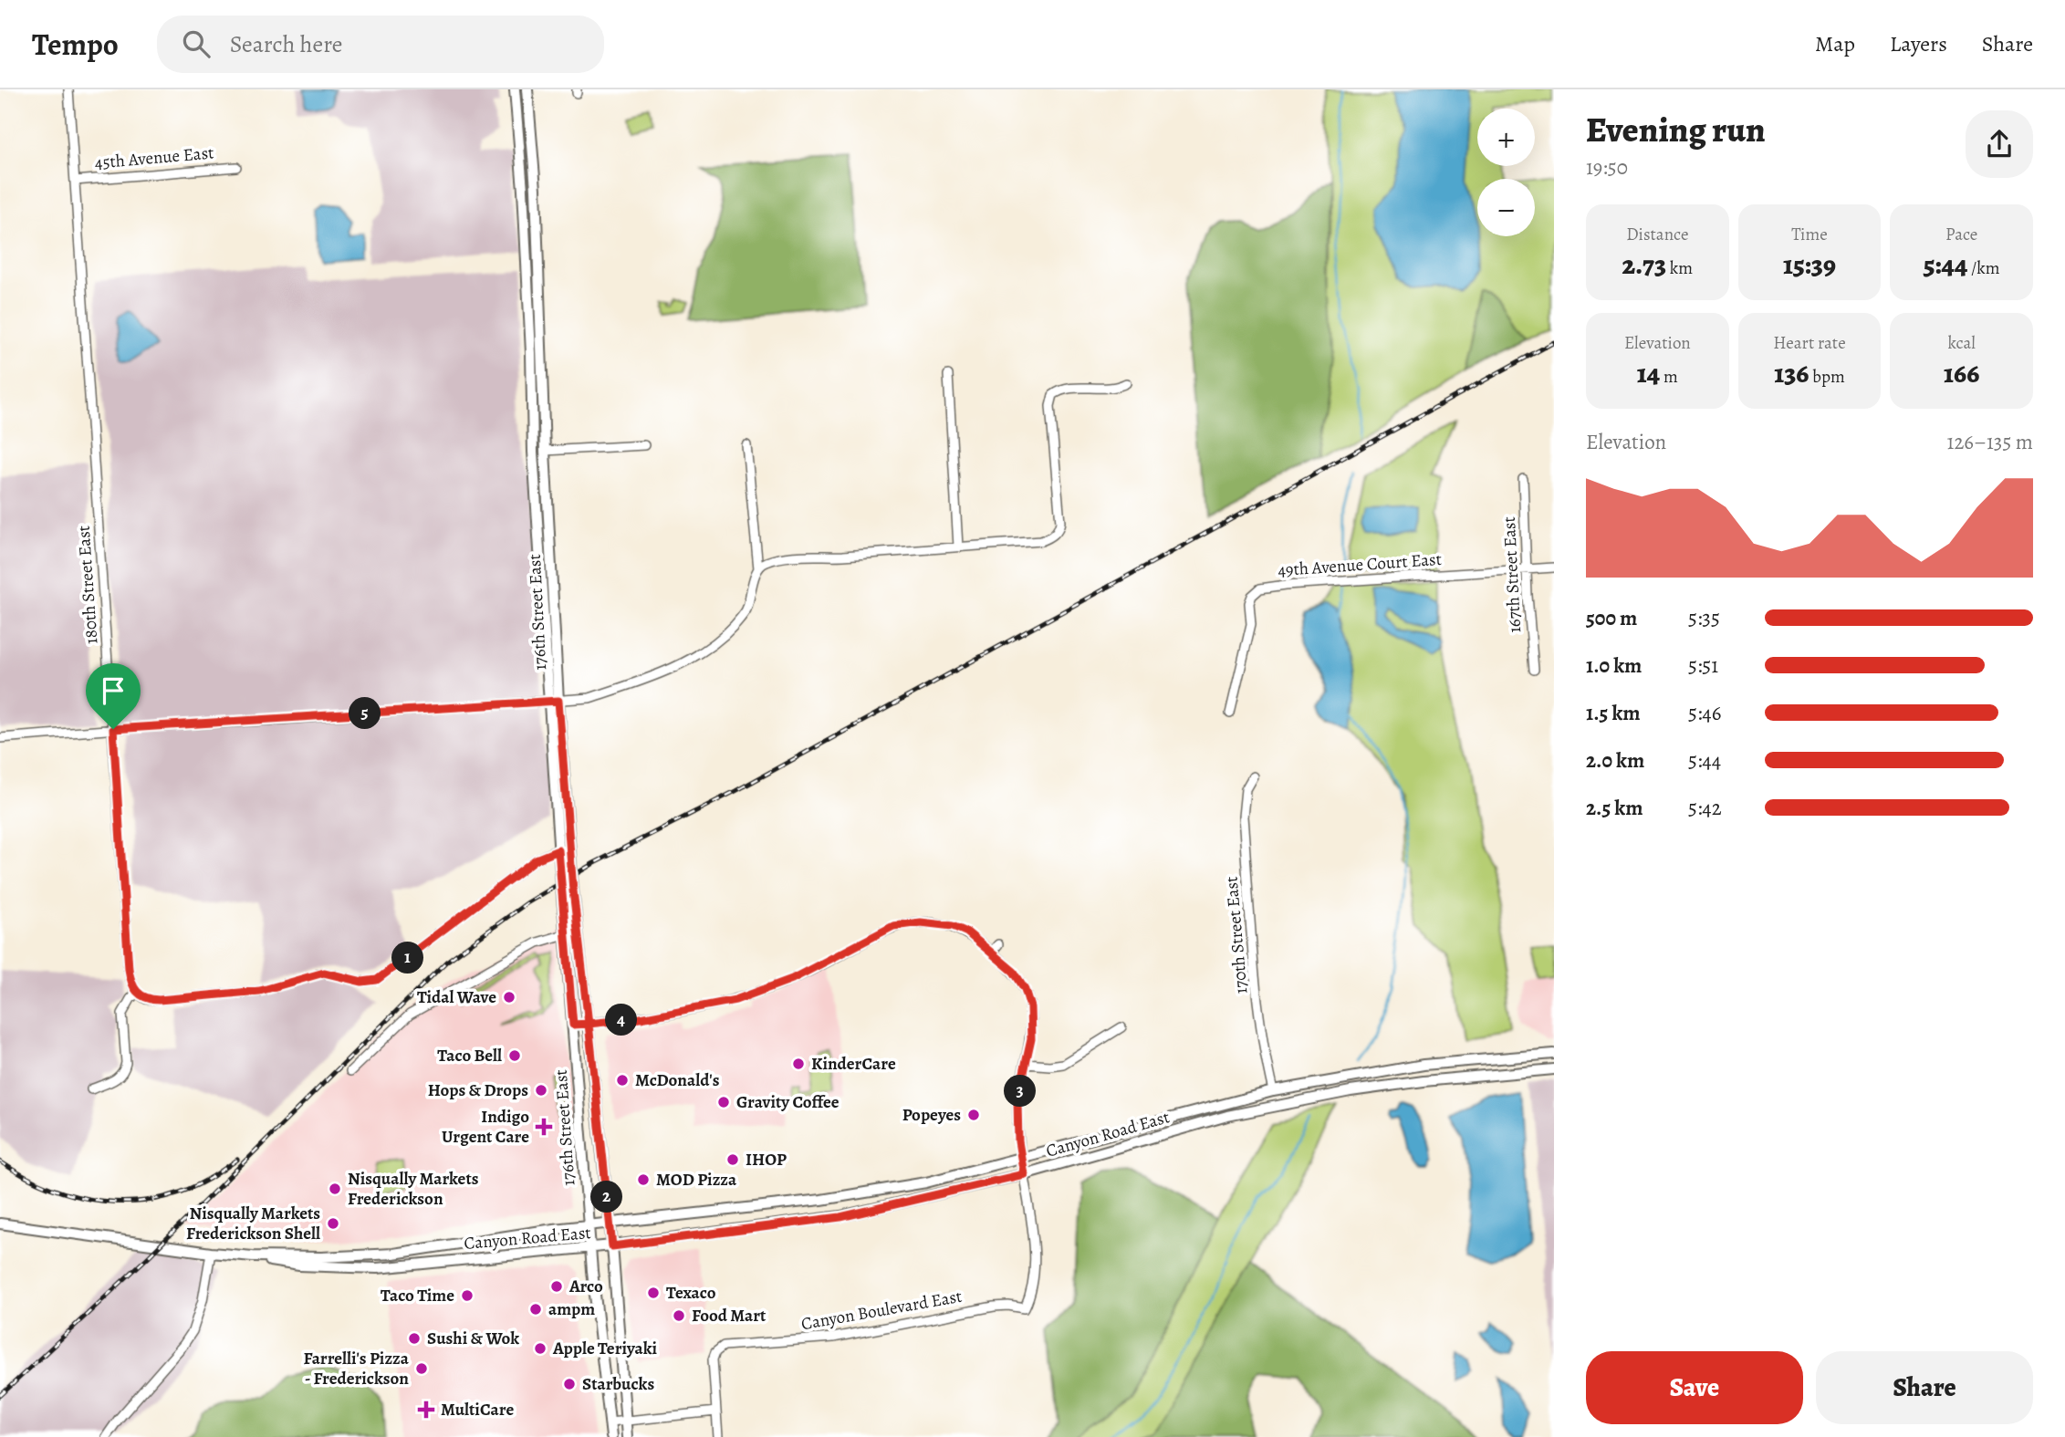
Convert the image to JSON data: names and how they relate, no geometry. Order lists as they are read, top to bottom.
{
  "streets": {
    "main road": ["176th Street East", "Canyon Road East"],
    "street": [
      "45th Avenue East",
      "49th Avenue Court East",
      "167th Street East",
      "180th Street East",
      "170th Street East",
      "Canyon Boulevard East"
    ]
  },
  "crossings": [
    ["45th Avenue East", "180th Street East"],
    ["49th Avenue Court East", "167th Street East"],
    ["176th Street East", "Canyon Road East"],
    ["170th Street East", "Canyon Road East"],
    ["Canyon Road East", "Canyon Boulevard East"]
  ],
  "places": {
    "other": [
      "Tidal Wave",
      "Taco Bell",
      "KinderCare",
      "McDonald's",
      "Hops & Drops",
      "Gravity Coffee",
      "Popeyes",
      "IHOP",
      "MOD Pizza",
      "Nisqually Markets Frederickson",
      "Nisqually Markets Frederickson Shell",
      "Arco",
      "Texaco",
      "Taco Time",
      "ampm",
      "Food Mart",
      "Sushi & Wok",
      "Apple Teriyaki",
      "Farrelli's Pizza - Frederickson",
      "Starbucks"
    ],
    "health": ["Indigo Urgent Care", "MultiCare"]
  },
  "page": {
    "header": "Tempo",
    "search": "Search here",
    "nav": ["Map", "Layers", "Share"],
    "heading": ["Evening run", "19:50"],
    "map_buttons": ["+", "−"],
    "stats": [
      ["Distance", "2.73 km"],
      ["Time", "15:39"],
      ["Pace", "5:44 /km"],
      ["Elevation", "14 m"],
      ["Heart rate", "136 bpm"],
      ["kcal", "166"]
    ],
    "chart": ["Elevation", "126–135 m"],
    "list": [
      {
        "name": "500 m",
        "note": "5:35"
      },
      {
        "name": "1.0 km",
        "note": "5:51"
      },
      {
        "name": "1.5 km",
        "note": "5:46"
      },
      {
        "name": "2.0 km",
        "note": "5:44"
      },
      {
        "name": "2.5 km",
        "note": "5:42"
      }
    ],
    "pins": [
      "5",
      "1",
      "4",
      "3",
      "2"
    ],
    "buttons": ["Save", "Share"]
  }
}
